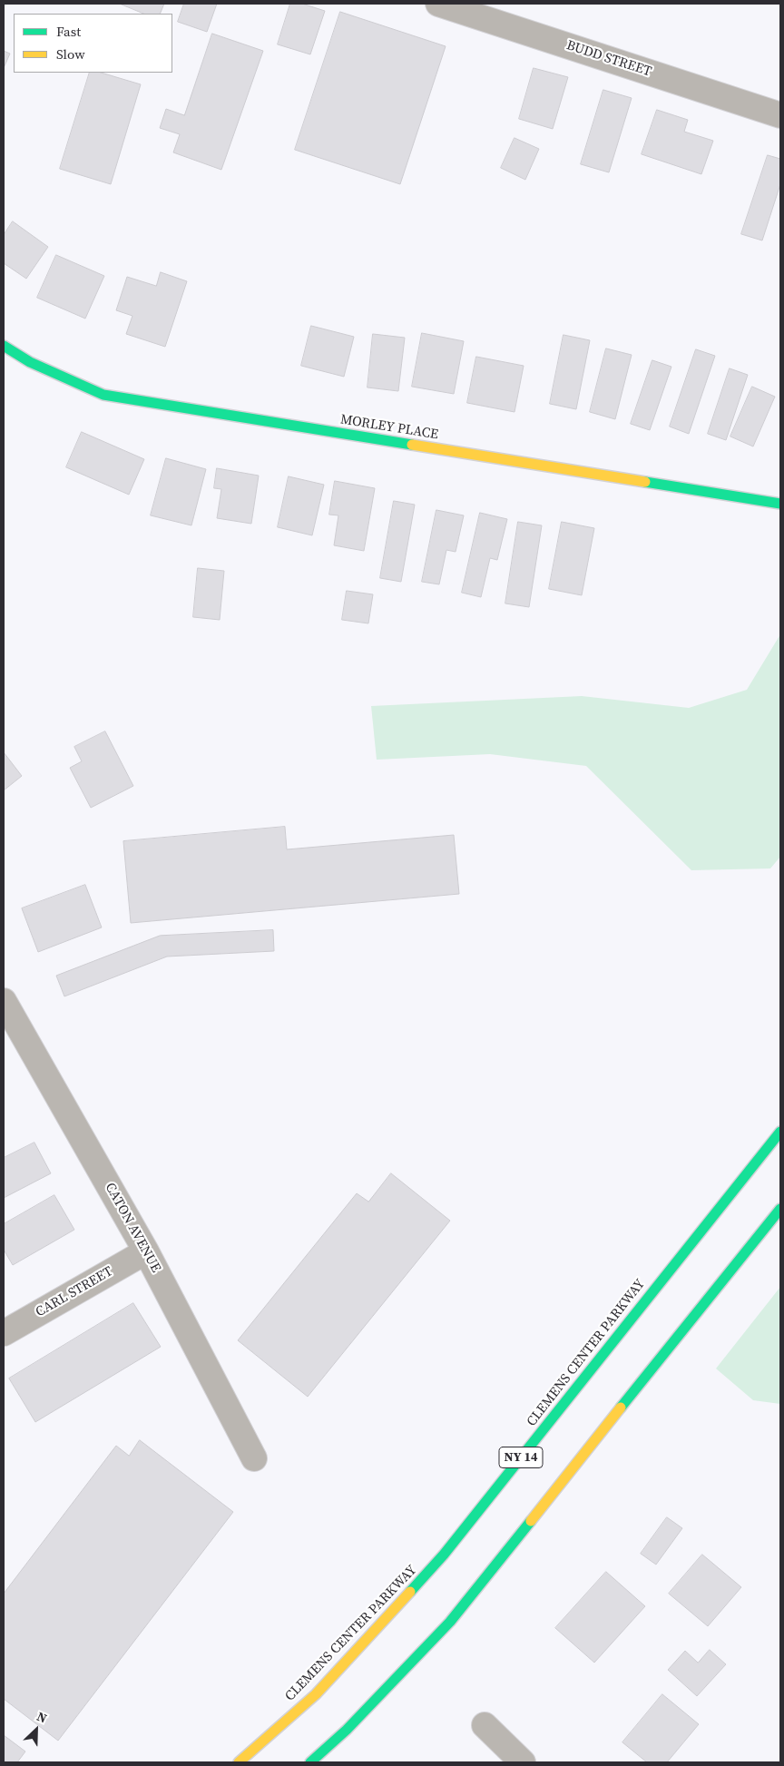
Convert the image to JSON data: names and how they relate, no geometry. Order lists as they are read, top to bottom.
{
  "streets": {
    "main road": ["MORLEY PLACE", "CLEMENS CENTER PARKWAY", "NY 14"],
    "street": ["BUDD STREET", "CATON AVENUE", "CARL STREET"]
  },
  "crossings": [
    ["CATON AVENUE", "CARL STREET"]
  ],
  "legend": ["Fast", "Slow"],
  "north": "top right"
}
